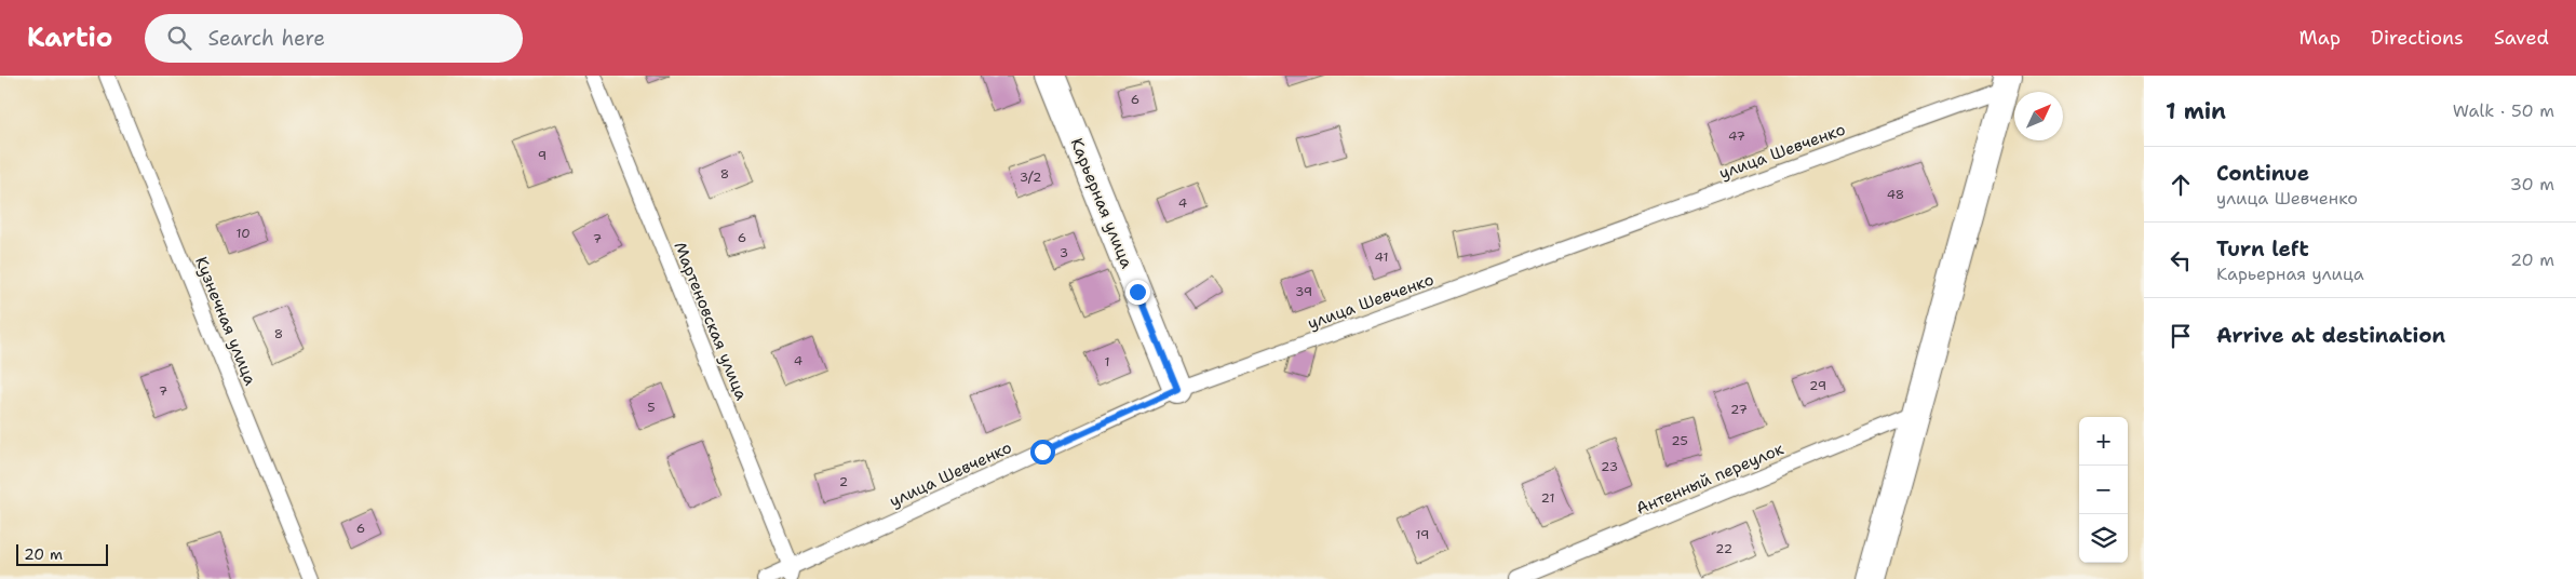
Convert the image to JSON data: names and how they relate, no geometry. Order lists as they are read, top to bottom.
{
  "streets": {
    "street": ["Карьерная улица"],
    "lane": [
      "улица Шевченко",
      "Кузнечная улица",
      "Мартеновская улица",
      "Антенный переулок"
    ]
  },
  "crossings": [
    ["улица Шевченко", "Карьерная улица"],
    ["улица Шевченко", "Мартеновская улица"]
  ],
  "house_numbers": [
    "6",
    "47",
    "9",
    "8",
    "3/2",
    "48",
    "4",
    "10",
    "6",
    "7",
    "3",
    "41",
    "39",
    "8",
    "4",
    "1",
    "29",
    "7",
    "5",
    "27",
    "25",
    "23",
    "2",
    "21",
    "6",
    "19",
    "22"
  ],
  "scale_bar": "20 m",
  "north": "top right",
  "page": {
    "header": "Kartio",
    "search": "Search here",
    "nav": ["Map", "Directions", "Saved"],
    "heading": ["1 min", "Walk · 50 m"],
    "list": [
      ["Continue", "улица Шевченко", "30 m"],
      ["Turn left", "Карьерная улица", "20 m"],
      "Arrive at destination"
    ],
    "map_buttons": ["+", "−"],
    "scale": "20 m"
  }
}
